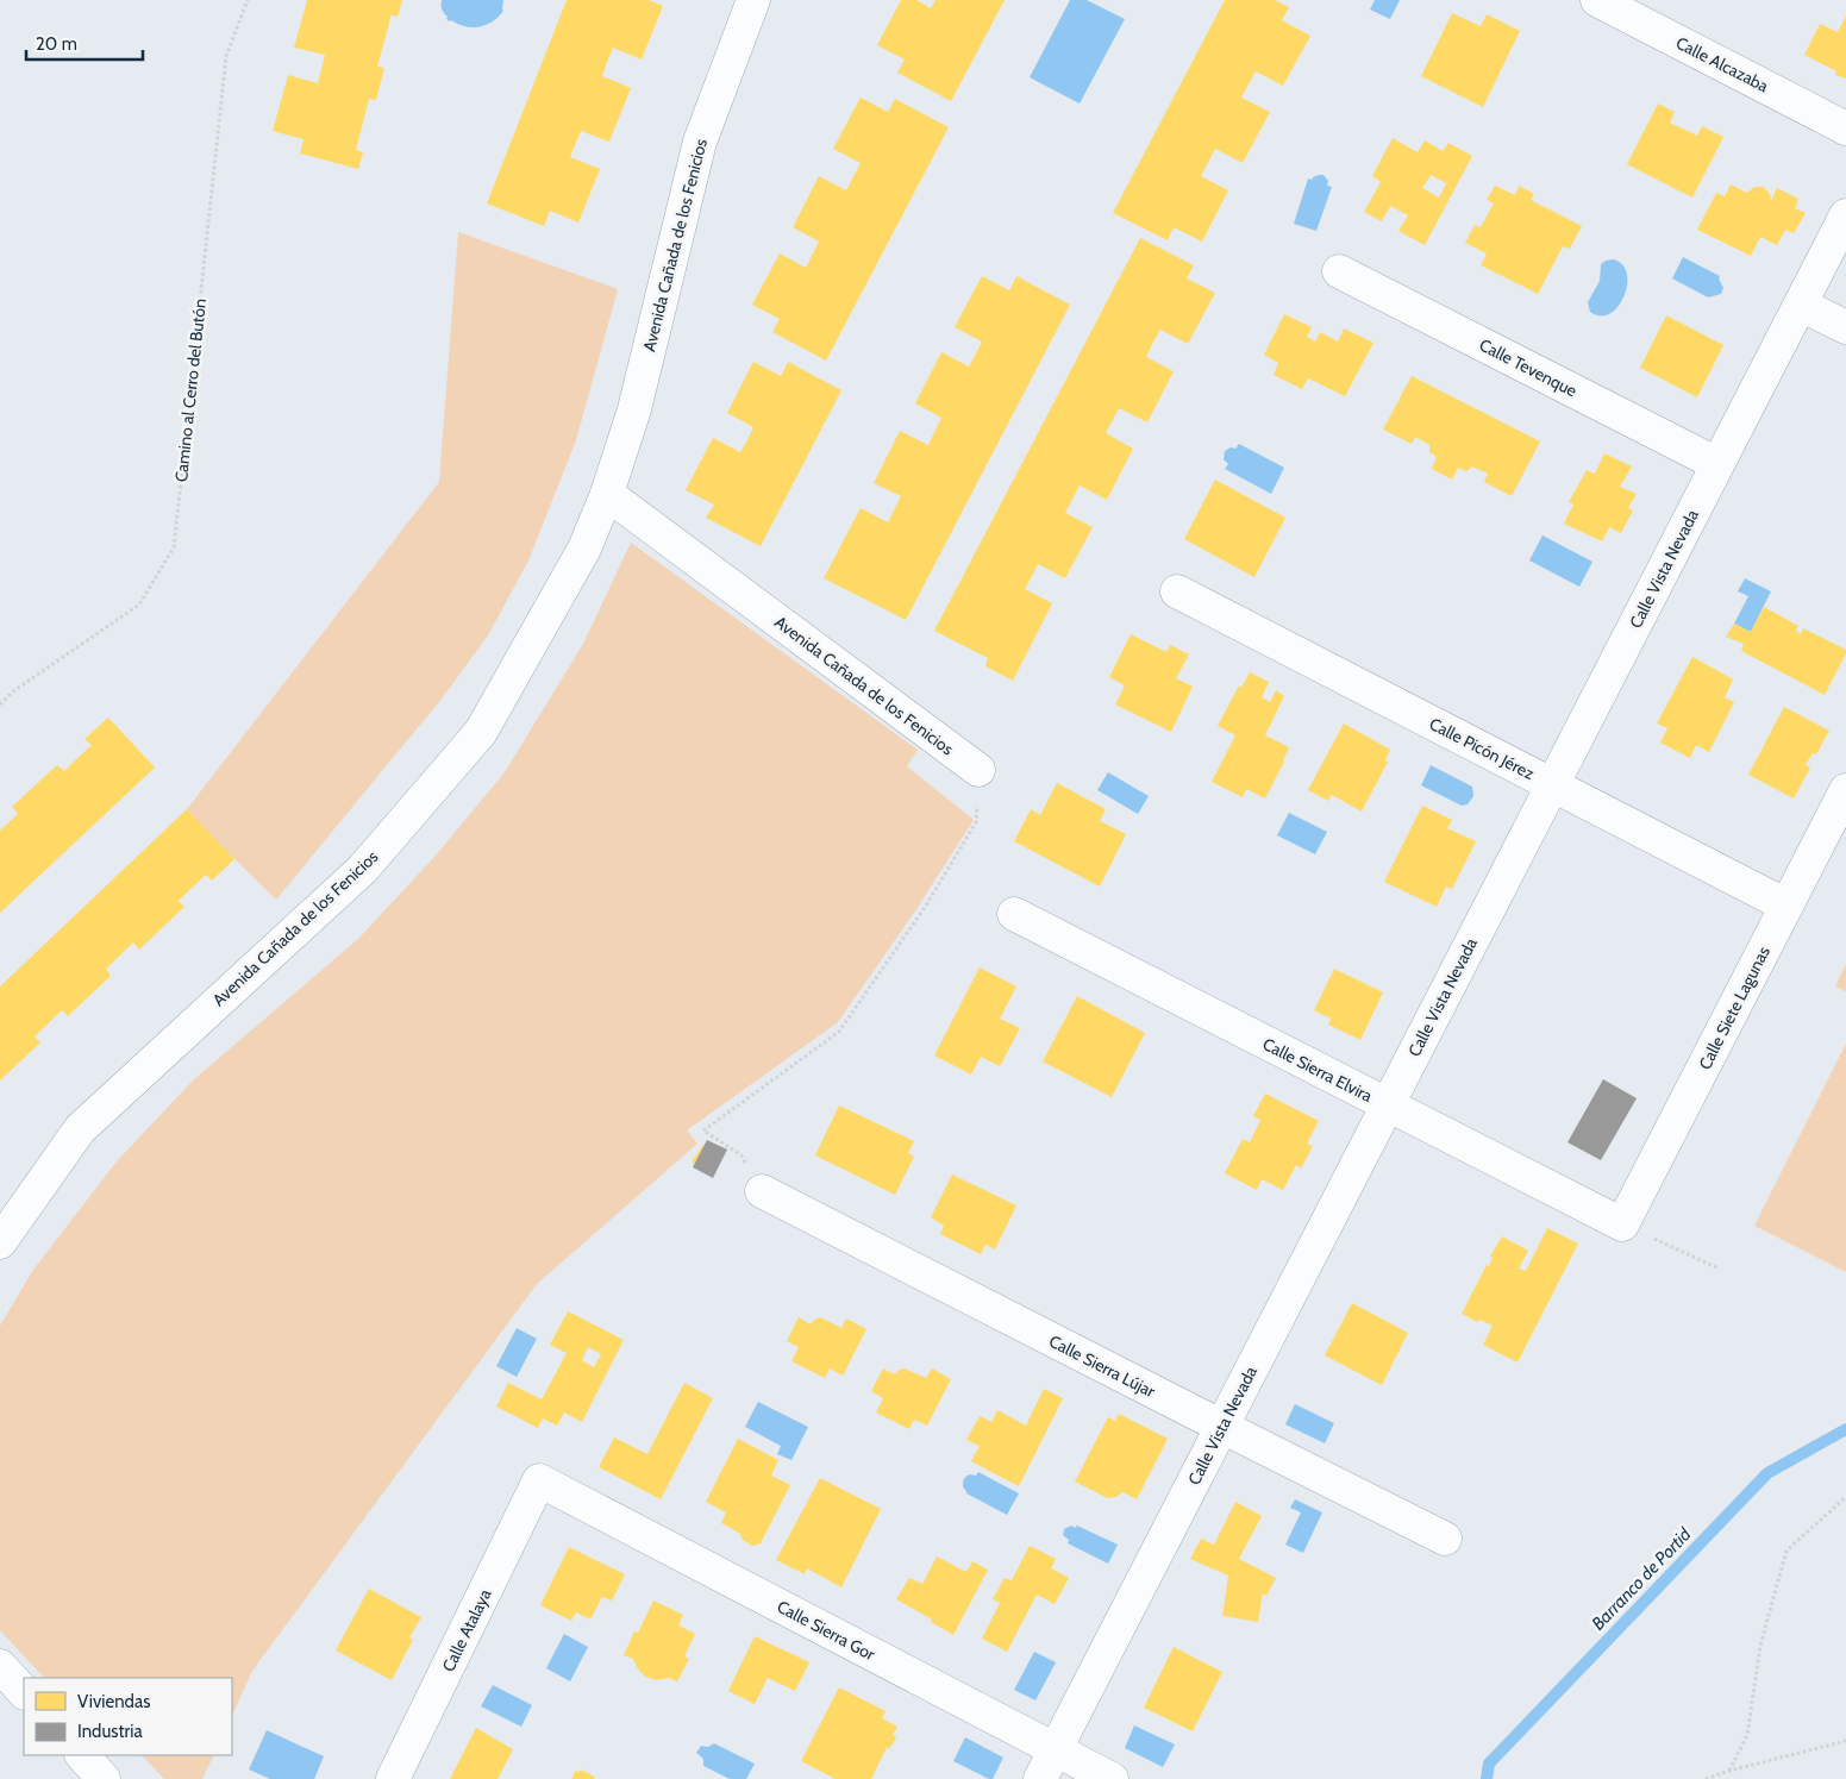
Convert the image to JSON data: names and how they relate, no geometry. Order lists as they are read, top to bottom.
{
  "streets": {
    "street": [
      "Calle Alcazaba",
      "Avenida Cañada de los Fenicios",
      "Calle Tevenque",
      "Calle Vista Nevada",
      "Calle Picón Jérez",
      "Calle Siete Lagunas",
      "Calle Sierra Elvira",
      "Calle Sierra Lújar",
      "Calle Atalaya",
      "Calle Sierra Gor"
    ],
    "path": ["Camino al Cerro del Butón"]
  },
  "crossings": [
    ["Calle Tevenque", "Calle Vista Nevada"],
    ["Calle Vista Nevada", "Calle Picón Jérez"],
    ["Calle Vista Nevada", "Calle Sierra Elvira"],
    ["Calle Vista Nevada", "Calle Sierra Lújar"],
    ["Calle Vista Nevada", "Calle Sierra Gor"],
    ["Calle Picón Jérez", "Calle Siete Lagunas"],
    ["Calle Siete Lagunas", "Calle Sierra Elvira"],
    ["Calle Atalaya", "Calle Sierra Gor"]
  ],
  "water": ["Barranco de Portid"],
  "legend": ["Viviendas", "Industria"],
  "scale_bar": "20 m"
}
